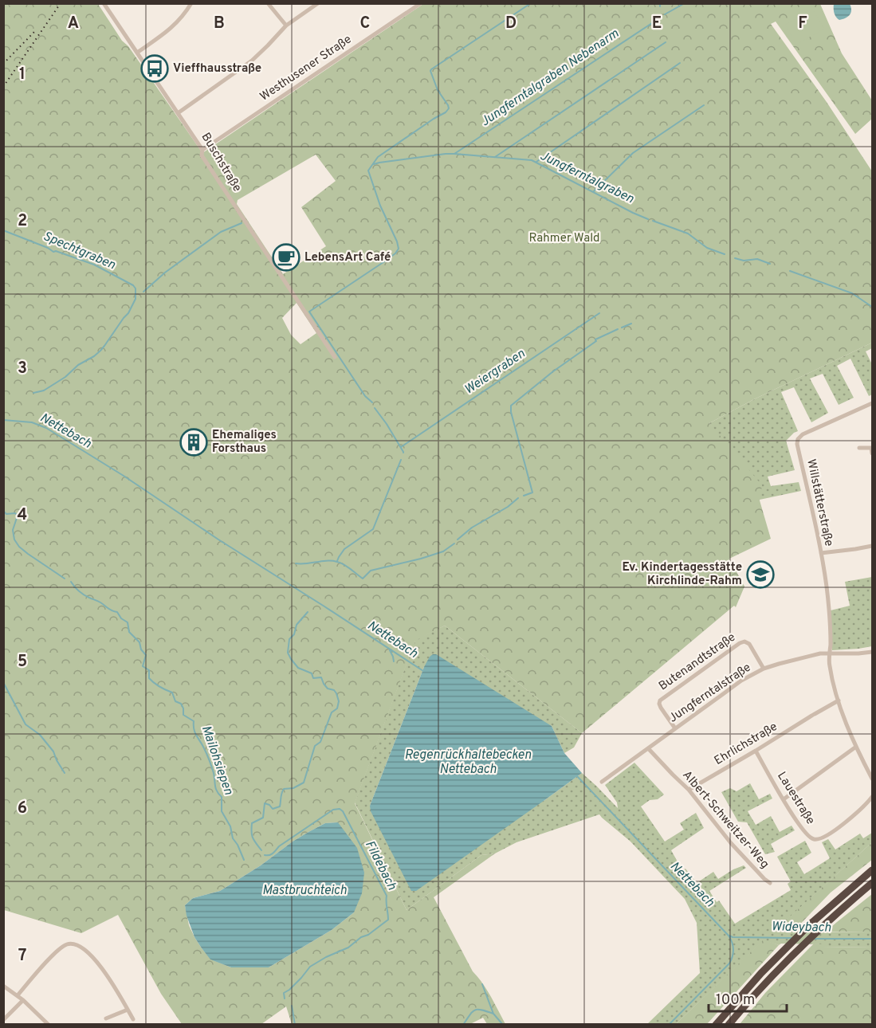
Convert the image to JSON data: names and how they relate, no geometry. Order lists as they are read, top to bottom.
{
  "streets": {
    "street": [
      "Westhusener Straße",
      "Buschstraße",
      "Willstätterstraße",
      "Butenandtstraße",
      "Jungferntalstraße",
      "Ehrlichstraße",
      "Lauestraße",
      "Albert-Schweitzer-Weg"
    ]
  },
  "crossings": [
    ["Westhusener Straße", "Buschstraße"],
    ["Willstätterstraße", "Jungferntalstraße"],
    ["Butenandtstraße", "Jungferntalstraße"],
    ["Jungferntalstraße", "Albert-Schweitzer-Weg"],
    ["Ehrlichstraße", "Lauestraße"],
    ["Ehrlichstraße", "Albert-Schweitzer-Weg"]
  ],
  "water": [
    "Jungferntalgraben Nebenarm",
    "Jungferntalgraben",
    "Spechtgraben",
    "Weiergraben",
    "Nettebach",
    "Regenrückhaltebecken Nettebach",
    "Mailohsiepen",
    "Fildebach",
    "Mastbruchteich",
    "Wideybach"
  ],
  "parks": ["Rahmer Wald"],
  "places": {
    "bus stop": ["Vieffhausstraße"],
    "cafe": ["LebensArt Café"],
    "building": ["Ehemaliges Forsthaus"],
    "school or university": ["Ev. Kindertagesstätte Kirchlinde-Rahm"]
  },
  "scale_bar": "100 m",
  "grid": {
    "columns": [
      "A",
      "B",
      "C",
      "D",
      "E",
      "F"
    ],
    "rows": [
      "1",
      "2",
      "3",
      "4",
      "5",
      "6",
      "7"
    ]
  }
}
